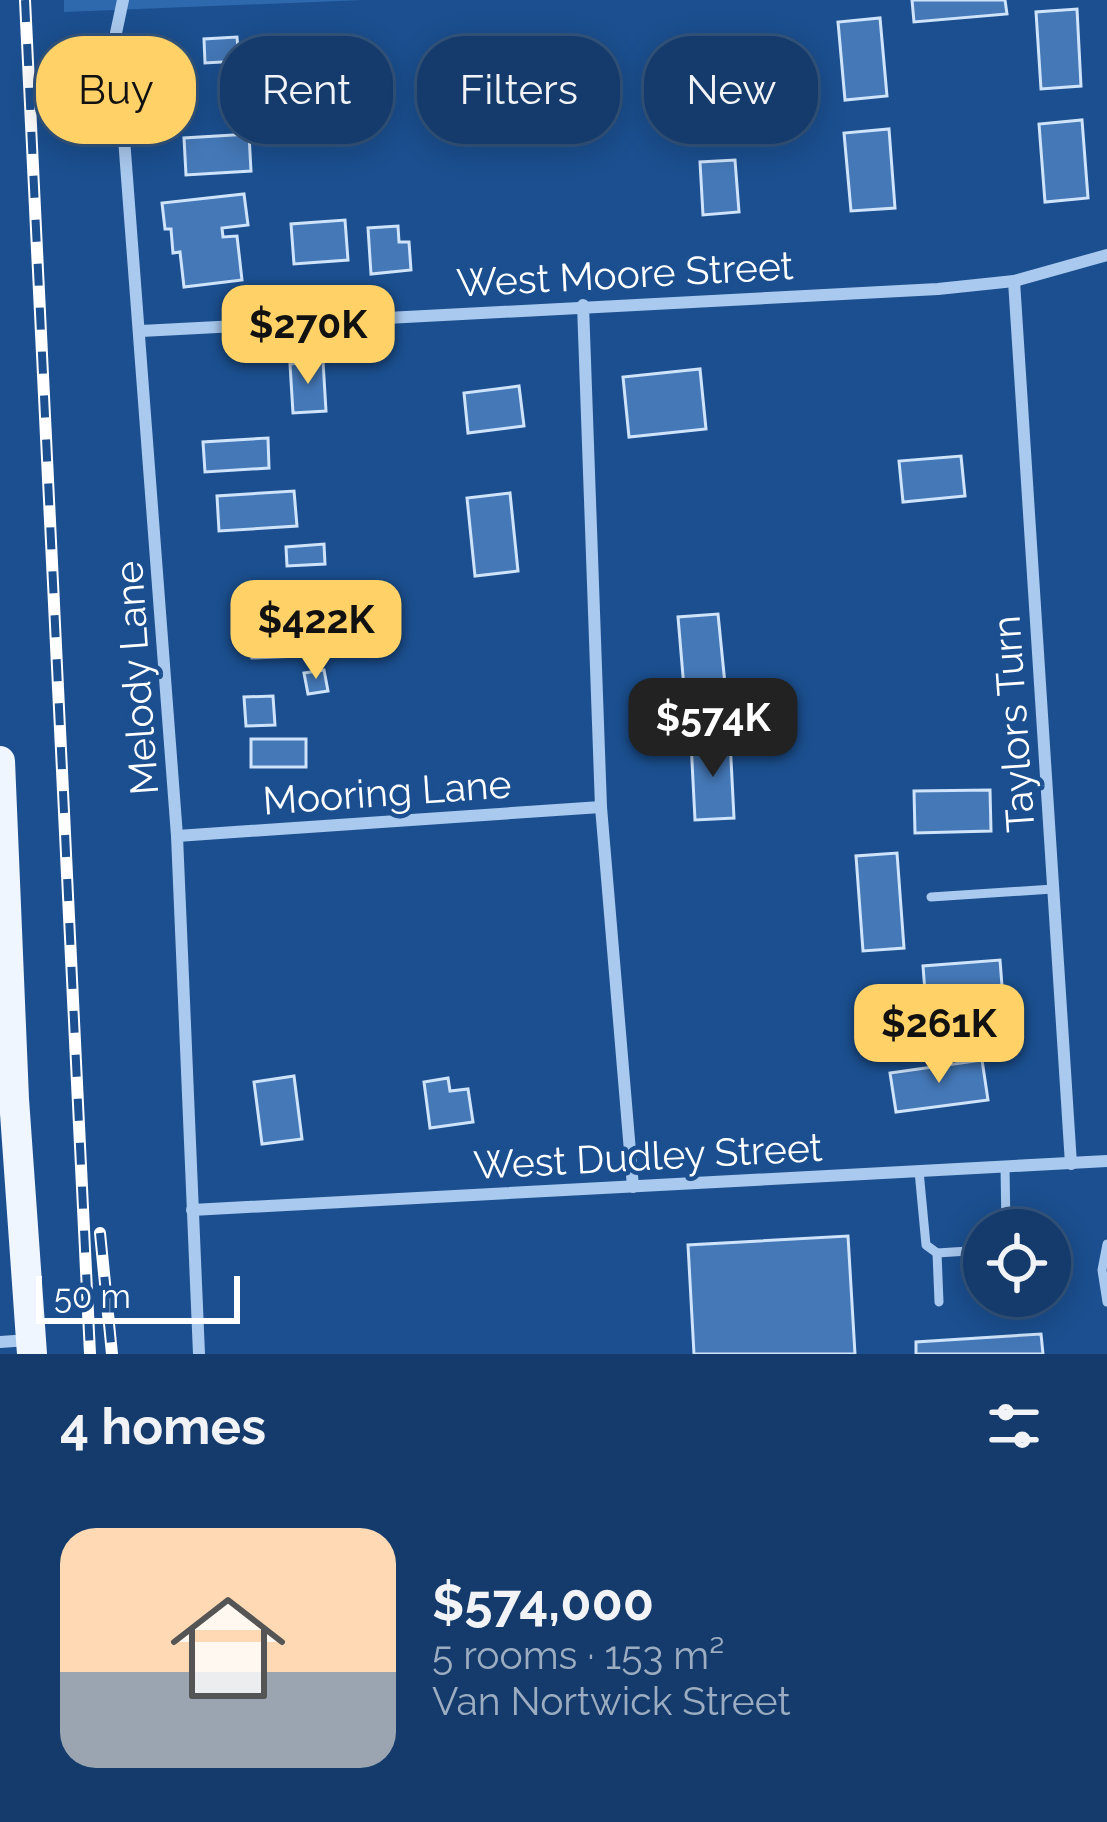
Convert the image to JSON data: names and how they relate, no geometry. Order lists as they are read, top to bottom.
{
  "streets": {
    "street": [
      "West Moore Street",
      "Melody Lane",
      "Taylors Turn",
      "Mooring Lane",
      "West Dudley Street"
    ]
  },
  "crossings": [
    ["West Moore Street", "Melody Lane"],
    ["West Moore Street", "Taylors Turn"],
    ["Melody Lane", "Mooring Lane"],
    ["Melody Lane", "West Dudley Street"],
    ["Taylors Turn", "West Dudley Street"]
  ],
  "scale_bar": "50 m",
  "page": {
    "chip": [
      "Buy",
      "Rent",
      "Filters",
      "New"
    ],
    "price": [
      "$270K",
      "$422K",
      "$574K",
      "$261K"
    ],
    "scale": "50 m",
    "heading": "4 homes",
    "list": [
      {
        "name": "$574,000",
        "note": "5 rooms · 153 m² · Van Nortwick Street"
      }
    ]
  }
}
